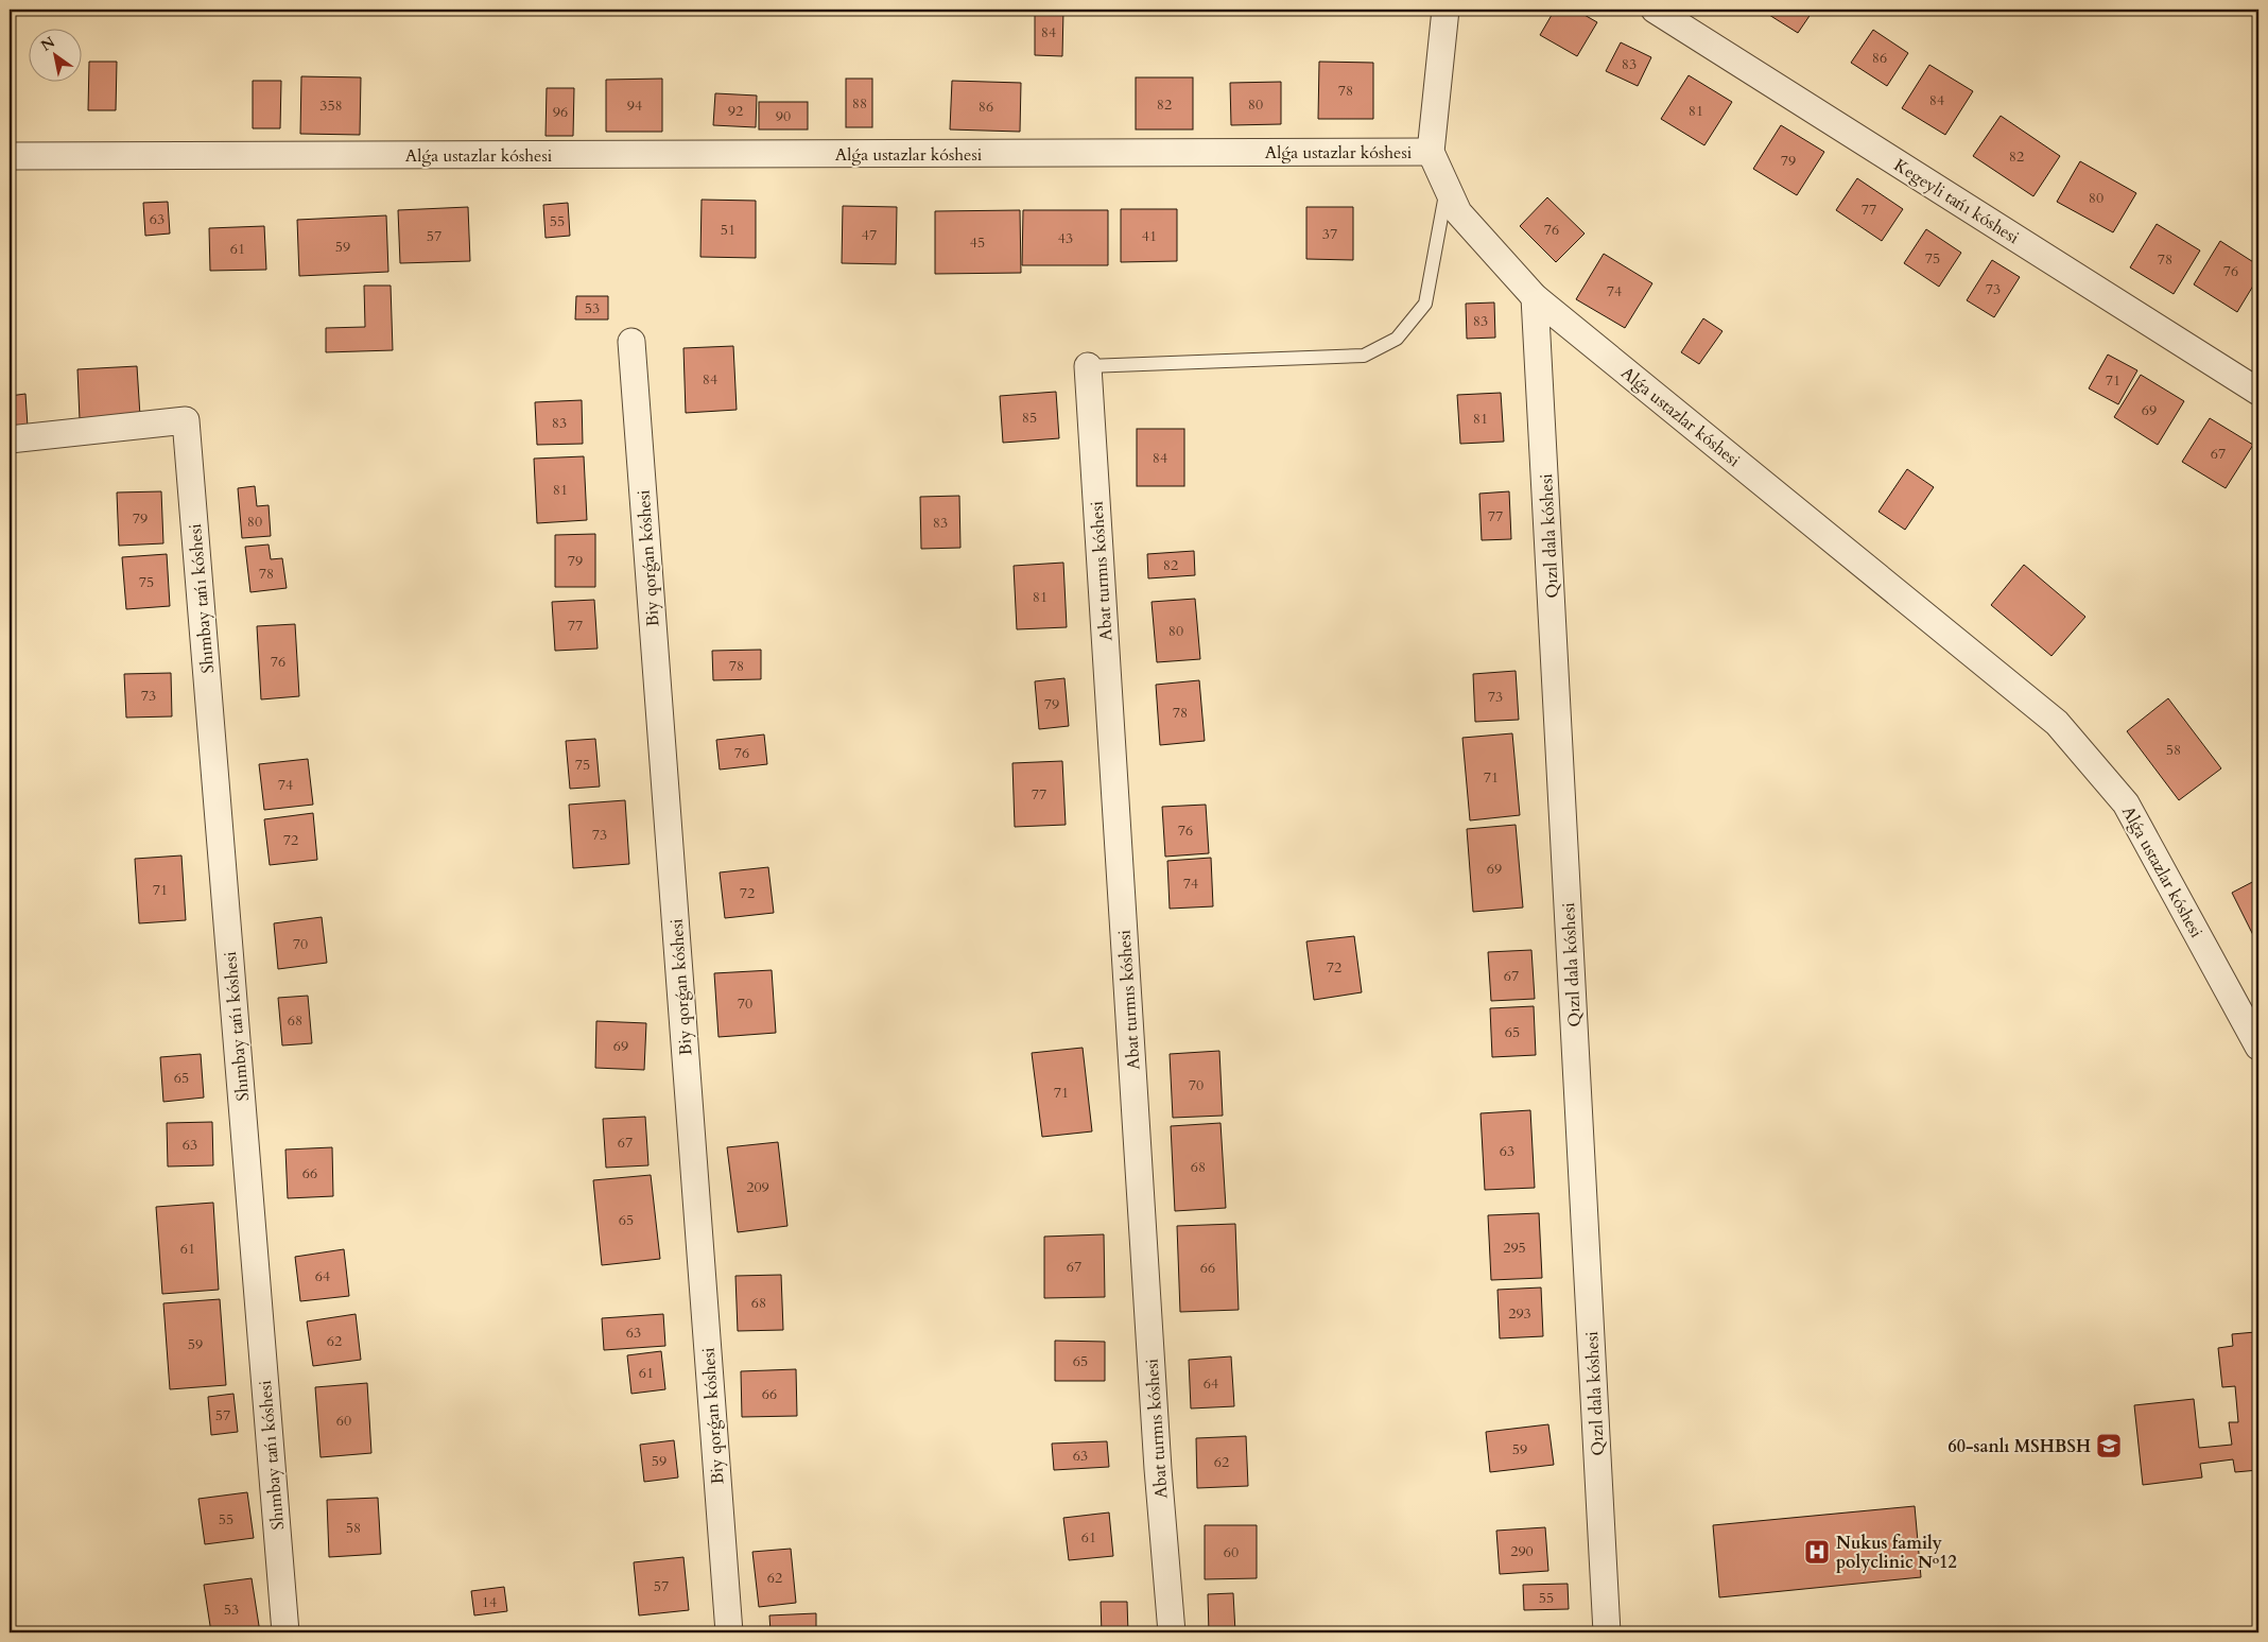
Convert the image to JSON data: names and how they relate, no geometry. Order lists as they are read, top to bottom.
{
  "streets": {
    "street": [
      "Alǵa ustazlar kóshesi",
      "Kegeyli tańı kóshesi",
      "Qızıl dala kóshesi",
      "Biy qorǵan kóshesi",
      "Abat turmıs kóshesi",
      "Shımbay tańı kóshesi"
    ]
  },
  "crossings": [
    ["Alǵa ustazlar kóshesi", "Qızıl dala kóshesi"]
  ],
  "places": {
    "school or university": ["60-sanlı MSHBSH"],
    "hospital": ["Nukus family polyclinic №12"]
  },
  "house_numbers": [
    "84",
    "86",
    "83",
    "78",
    "84",
    "88",
    "82",
    "80",
    "358",
    "94",
    "86",
    "92",
    "81",
    "96",
    "90",
    "82",
    "79",
    "80",
    "77",
    "63",
    "55",
    "51",
    "76",
    "37",
    "47",
    "57",
    "41",
    "43",
    "45",
    "59",
    "61",
    "75",
    "78",
    "76",
    "73",
    "74",
    "53",
    "83",
    "84",
    "71",
    "69",
    "85",
    "81",
    "83",
    "67",
    "84",
    "81",
    "77",
    "79",
    "80",
    "83",
    "79",
    "82",
    "78",
    "75",
    "81",
    "77",
    "80",
    "76",
    "78",
    "73",
    "73",
    "79",
    "78",
    "58",
    "76",
    "75",
    "71",
    "74",
    "77",
    "76",
    "73",
    "72",
    "69",
    "74",
    "71",
    "72",
    "70",
    "72",
    "67",
    "70",
    "68",
    "65",
    "69",
    "65",
    "70",
    "71",
    "67",
    "63",
    "63",
    "68",
    "66",
    "209",
    "65",
    "295",
    "61",
    "67",
    "66",
    "64",
    "68",
    "293",
    "63",
    "62",
    "59",
    "65",
    "61",
    "64",
    "66",
    "57",
    "60",
    "59",
    "63",
    "59",
    "62",
    "55",
    "58",
    "61",
    "290",
    "60",
    "62",
    "57",
    "55",
    "14",
    "53"
  ],
  "north": "top left"
}
